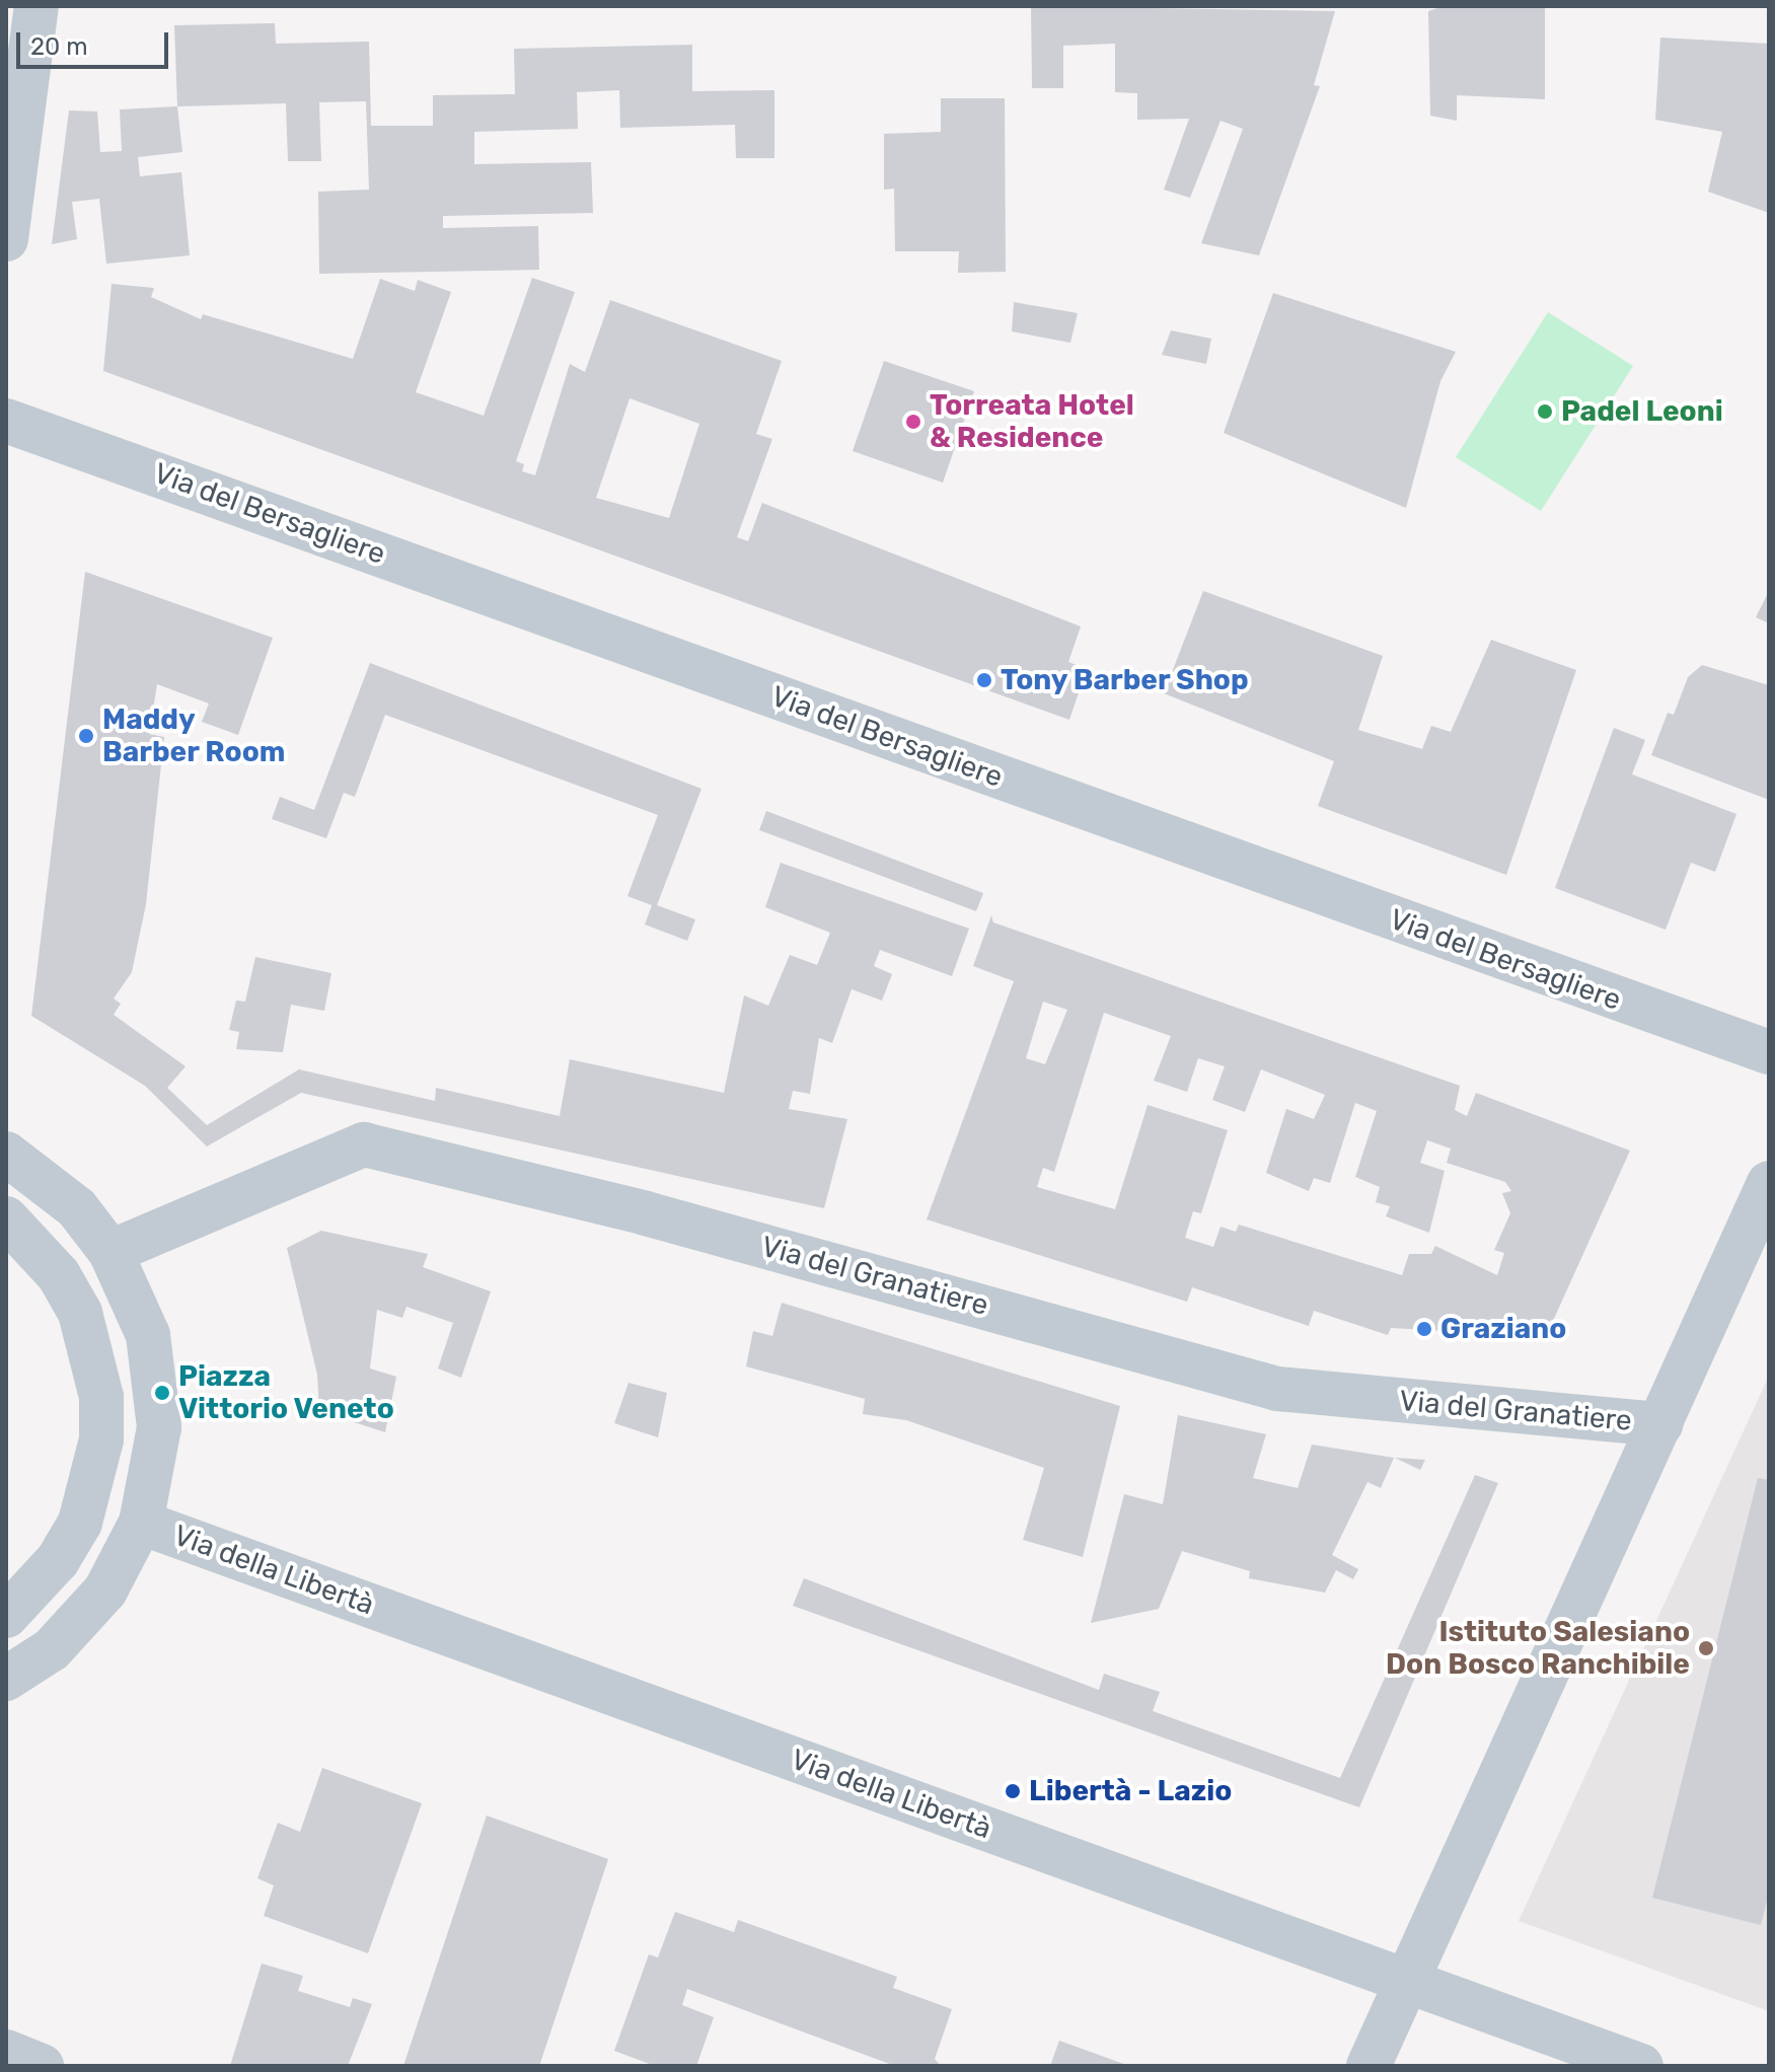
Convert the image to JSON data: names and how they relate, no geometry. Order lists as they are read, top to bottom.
{
  "streets": {
    "street": ["Via del Bersagliere", "Via del Granatiere", "Via della Libertà"]
  },
  "places": [
    "Padel Leoni",
    "Torreata Hotel & Residence",
    "Tony Barber Shop",
    "Maddy Barber Room",
    "Graziano",
    "Piazza Vittorio Veneto",
    "Istituto Salesiano Don Bosco Ranchibile",
    "Libertà - Lazio"
  ],
  "scale_bar": "20 m"
}
